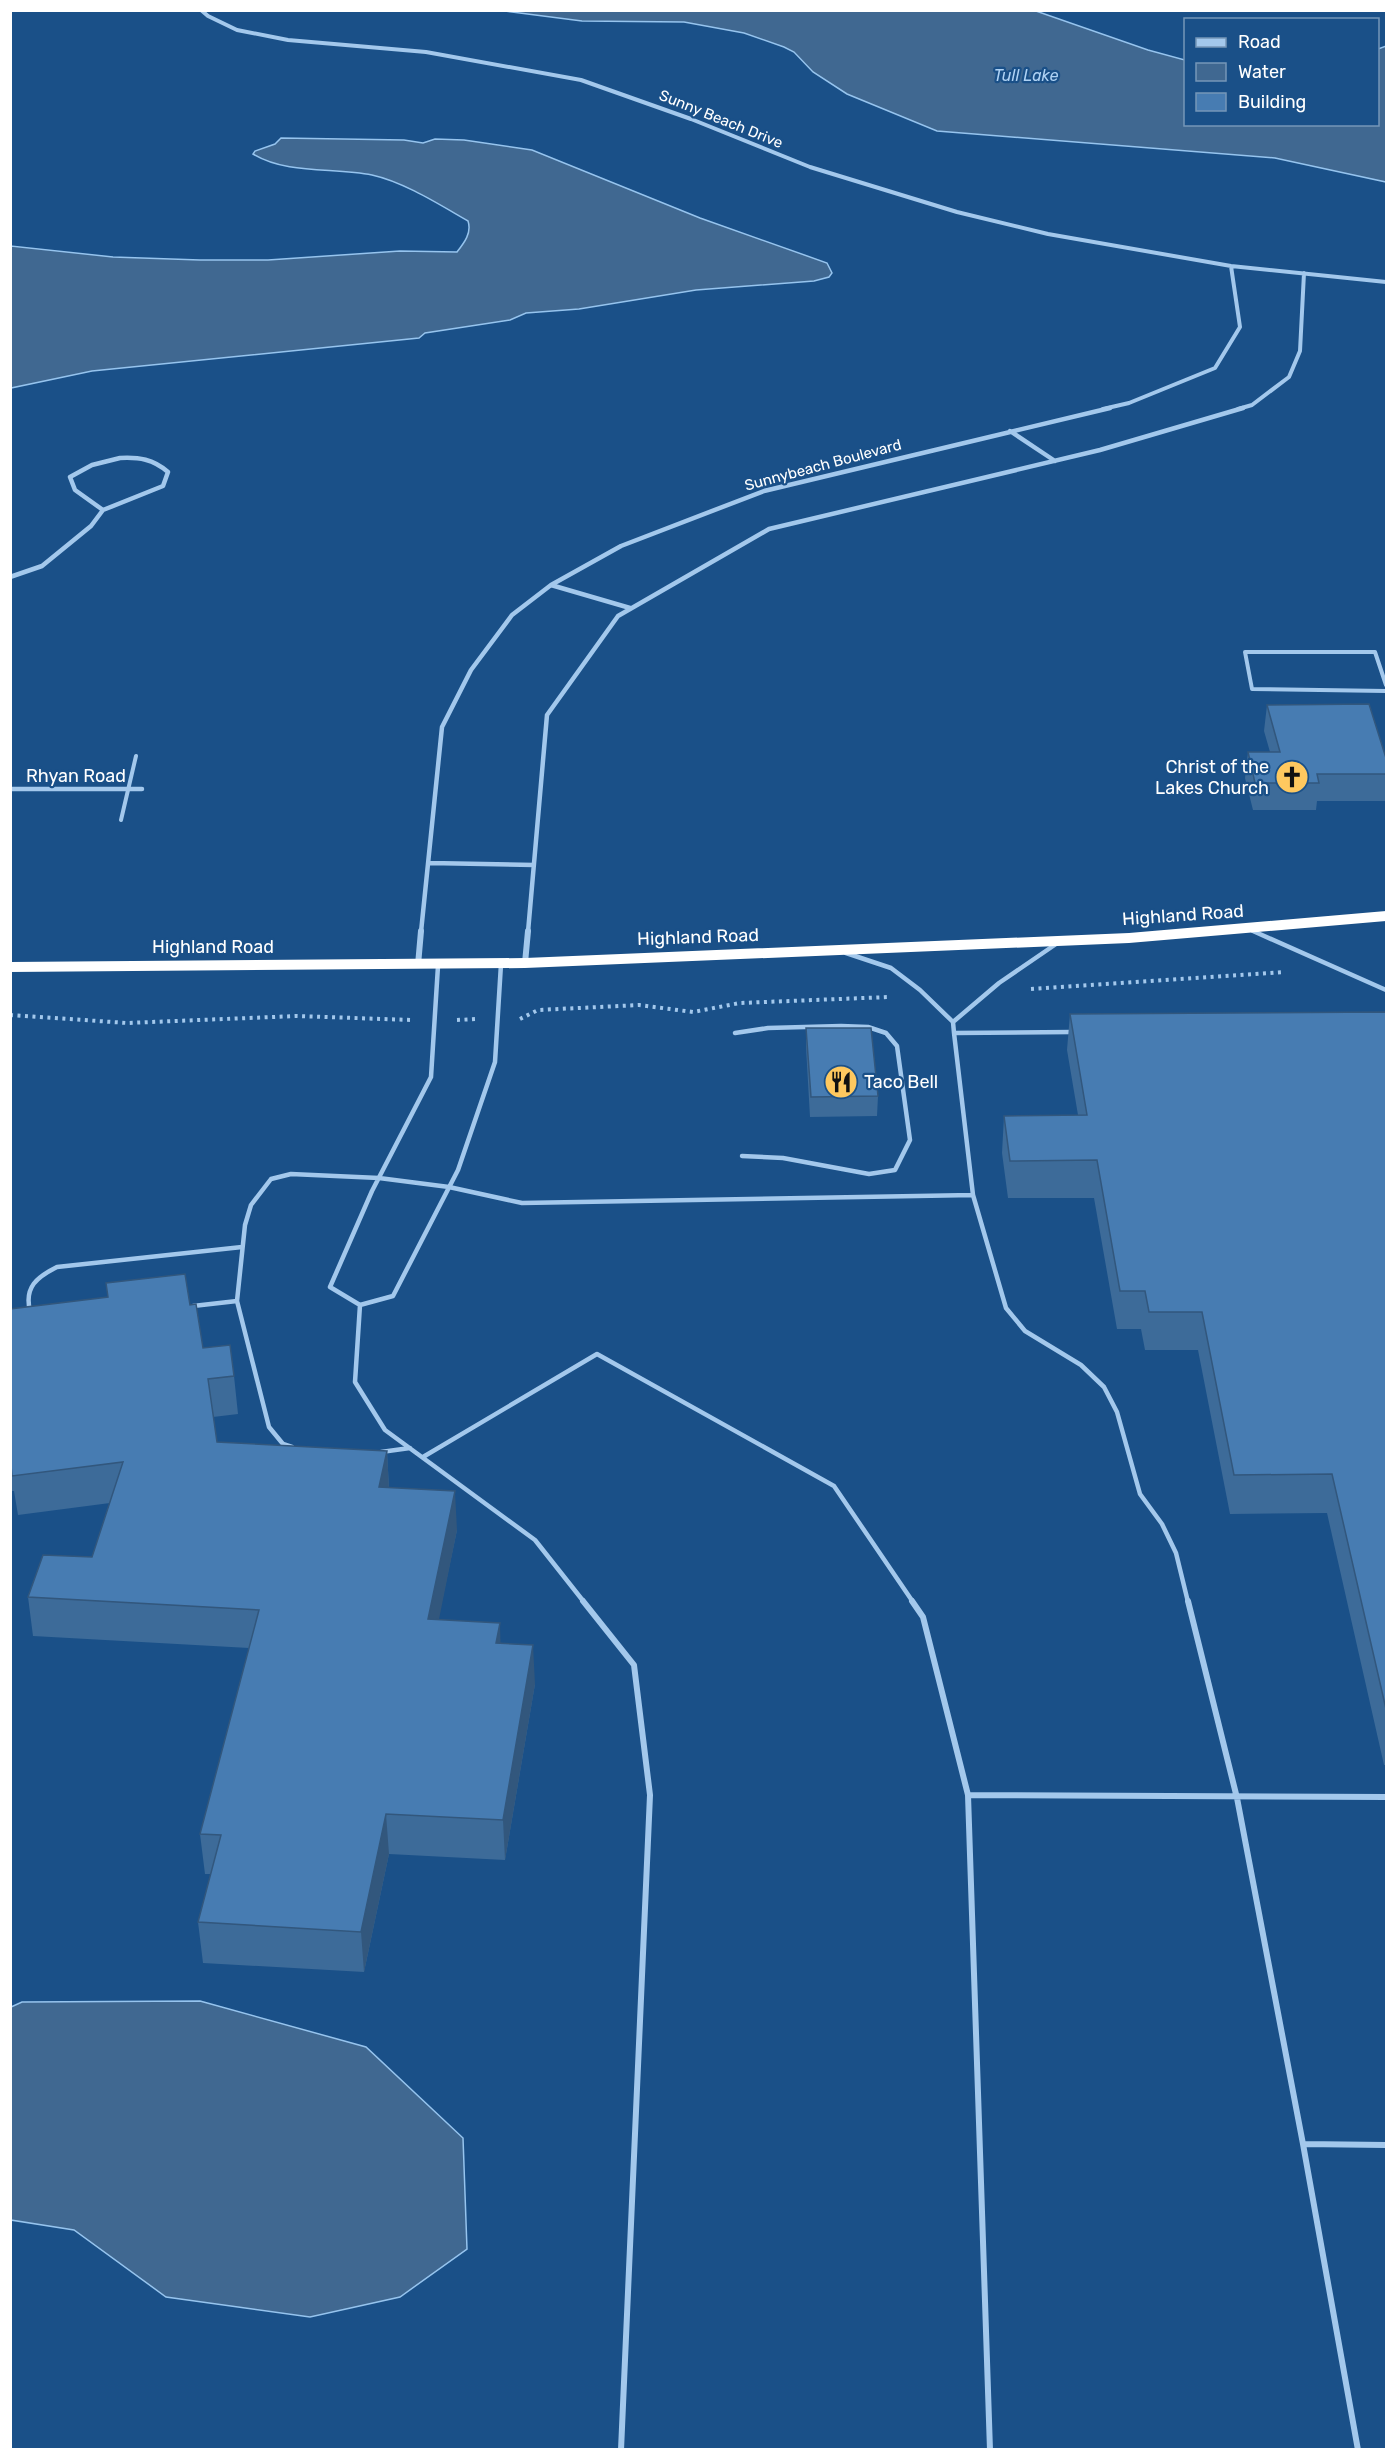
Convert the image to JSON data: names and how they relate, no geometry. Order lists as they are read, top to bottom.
{
  "streets": {
    "highway": ["Highland Road"],
    "street": ["Sunny Beach Drive", "Sunnybeach Boulevard", "Rhyan Road"]
  },
  "crossings": [
    ["Sunny Beach Drive", "Sunnybeach Boulevard"],
    ["Sunnybeach Boulevard", "Highland Road"]
  ],
  "water": ["Tull Lake"],
  "places": {
    "church": ["Christ of the Lakes Church"],
    "restaurant": ["Taco Bell"]
  },
  "legend": ["Road", "Water", "Building"]
}
